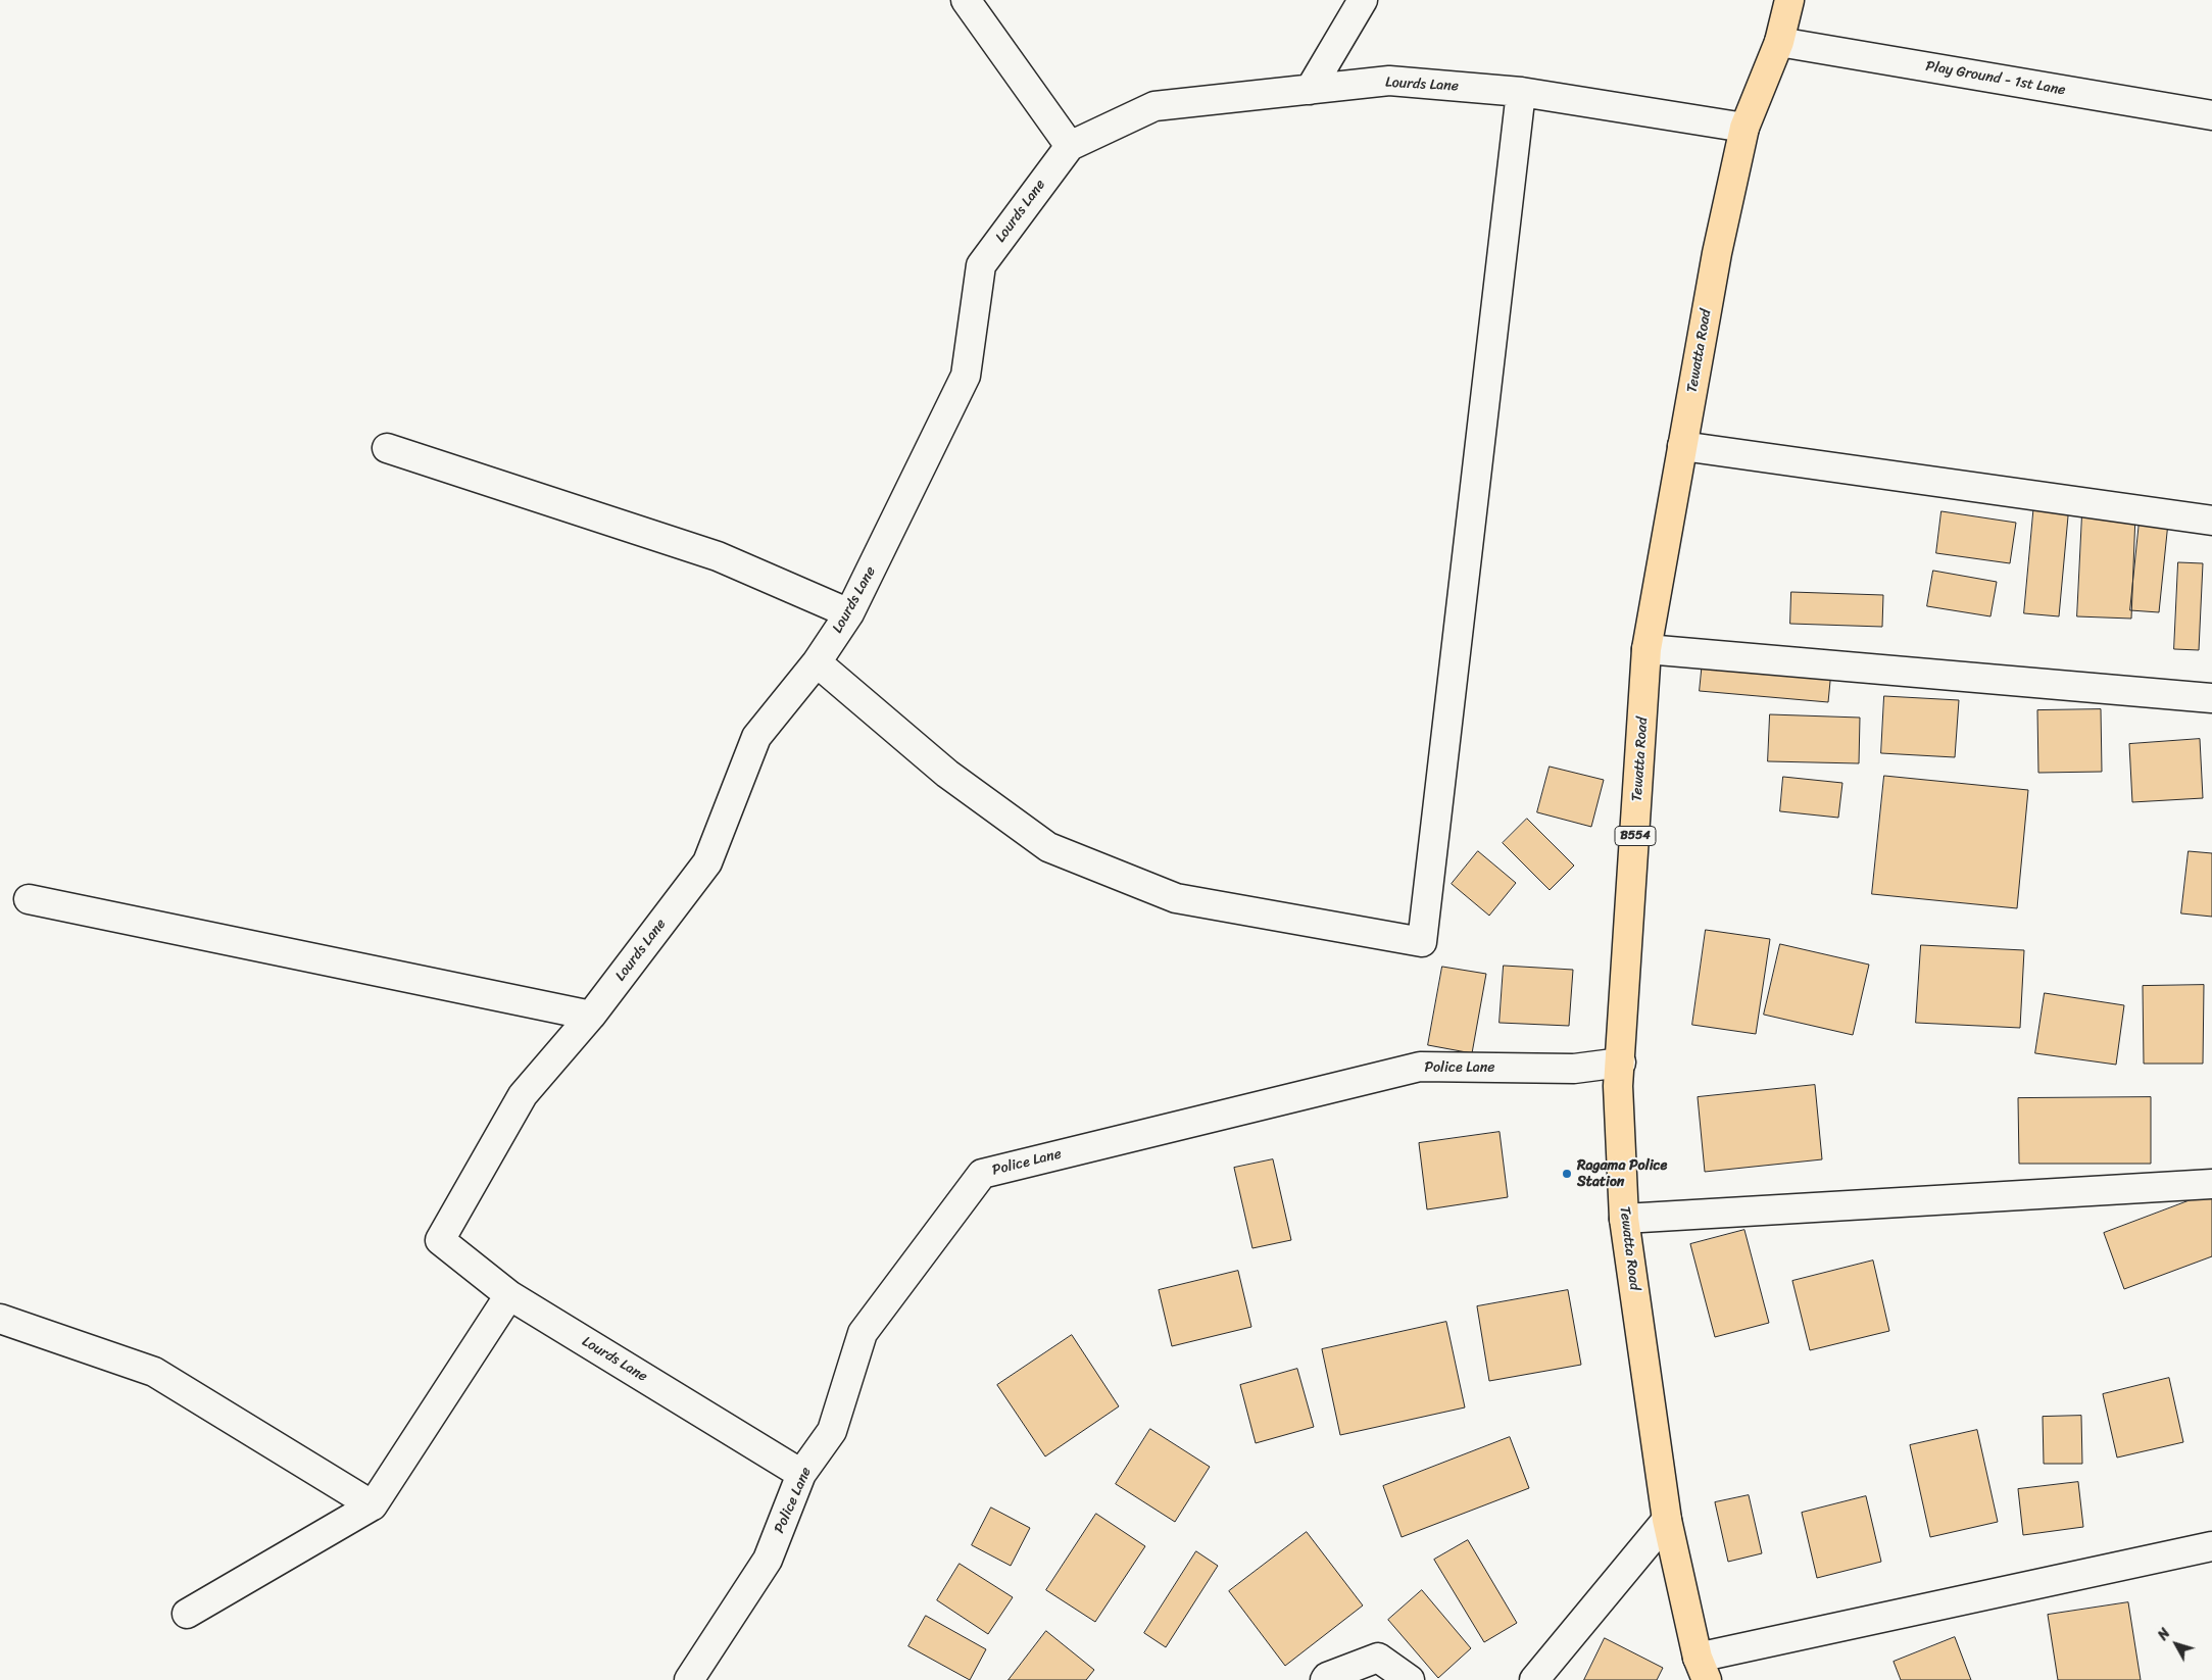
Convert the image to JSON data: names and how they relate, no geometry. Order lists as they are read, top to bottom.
{
  "streets": {
    "main road": ["Tewatta Road", "B554"],
    "street": ["Play Ground - 1st Lane", "Lourds Lane", "Police Lane"]
  },
  "crossings": [
    ["Play Ground - 1st Lane", "Tewatta Road"],
    ["Lourds Lane", "Tewatta Road"],
    ["Lourds Lane", "Police Lane"],
    ["Tewatta Road", "Police Lane"]
  ],
  "places": ["Ragama Police Station"],
  "north": "top left"
}
